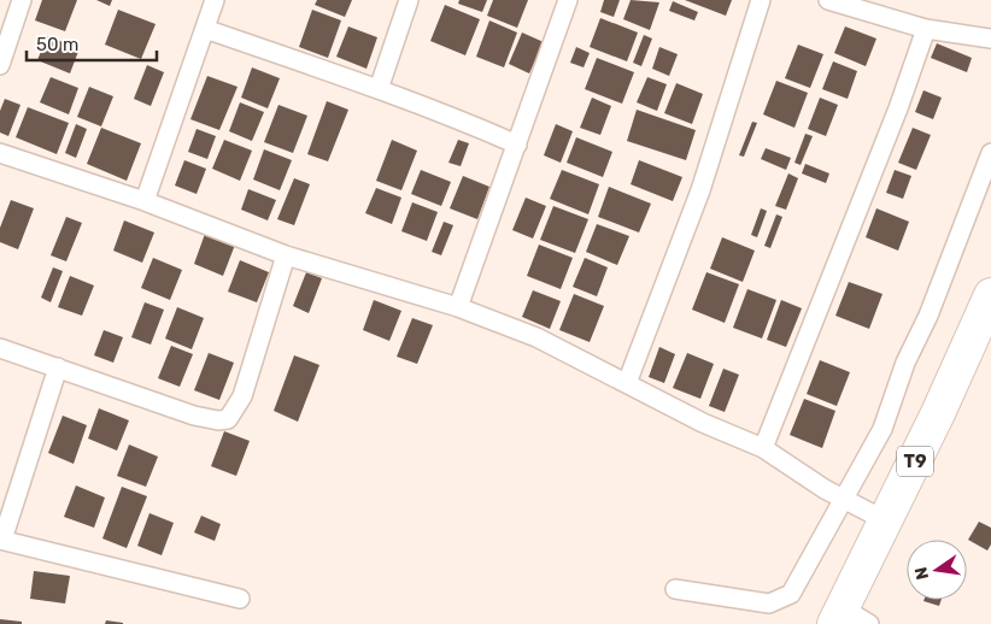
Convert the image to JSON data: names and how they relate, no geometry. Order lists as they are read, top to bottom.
{
  "streets": {
    "highway": ["T9"]
  },
  "scale_bar": "50 m",
  "north": "left"
}
